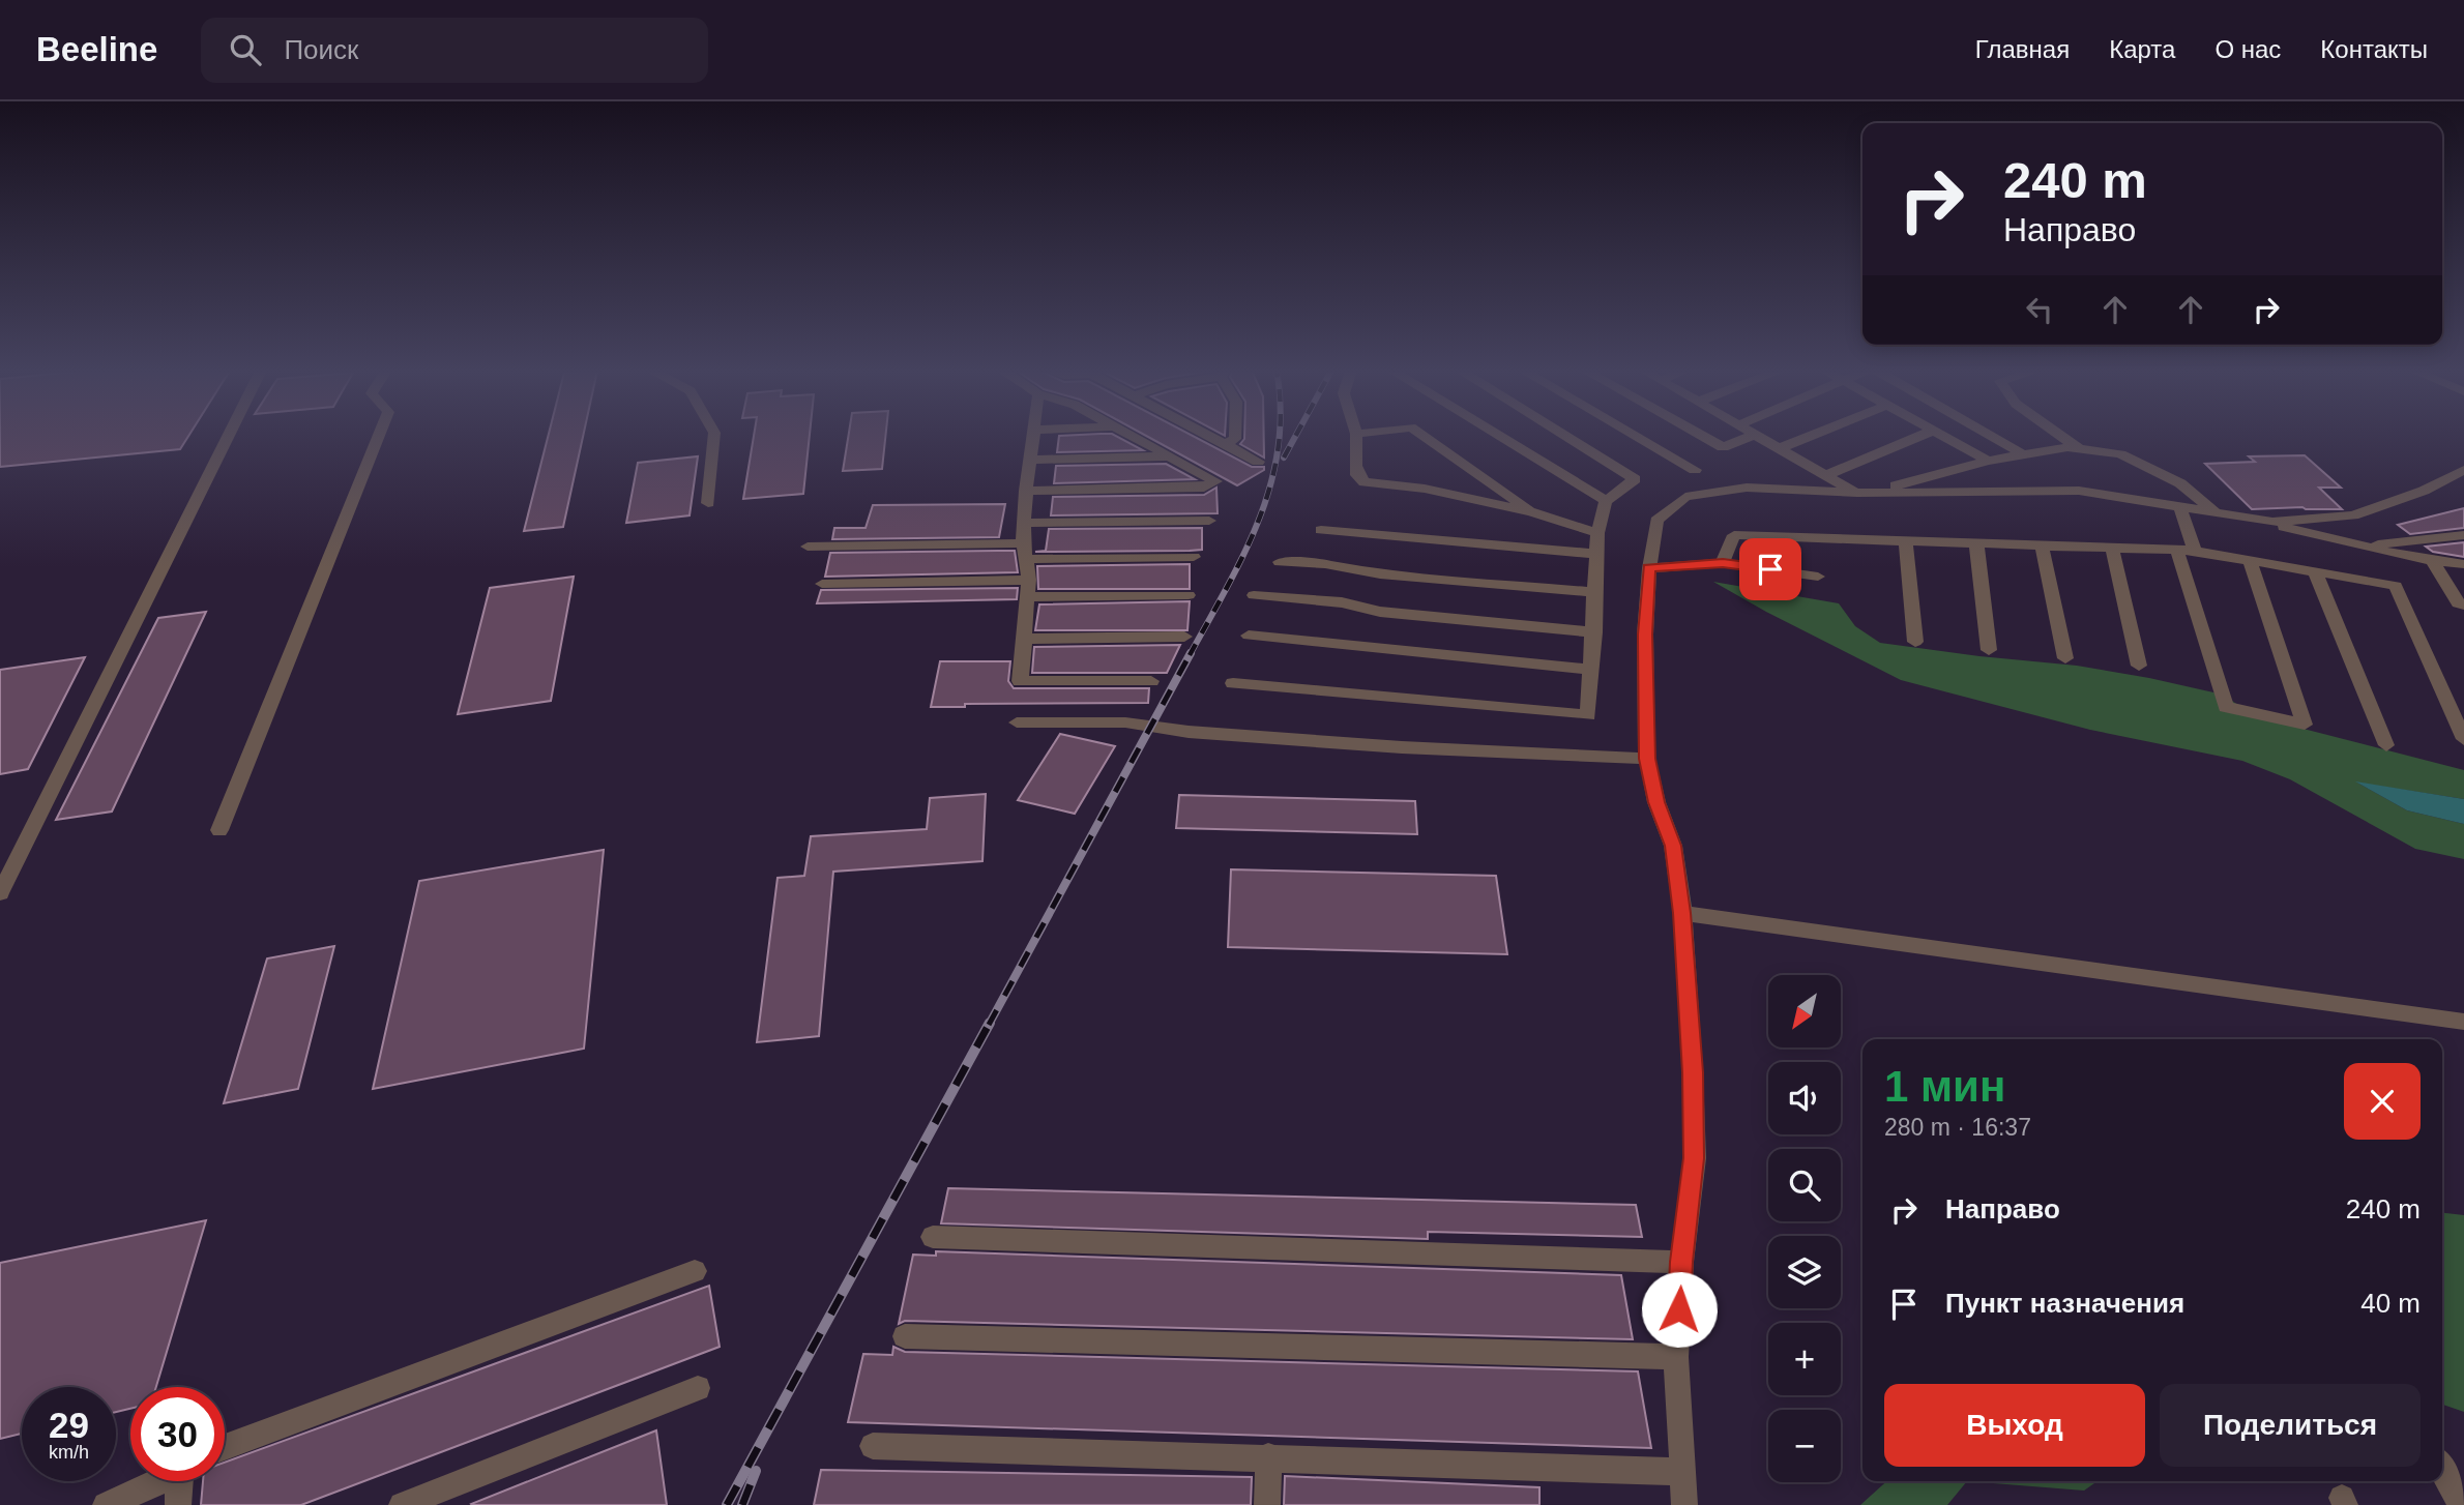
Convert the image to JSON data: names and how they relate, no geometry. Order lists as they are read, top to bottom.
{
  "north": "bottom left",
  "page": {
    "header": "Beeline",
    "search": "Поиск",
    "nav": [
      "Главная",
      "Карта",
      "О нас",
      "Контакты"
    ],
    "turn": ["240 m", "Направо"],
    "map_buttons": ["+", "−"],
    "heading": ["1 мин", "280 m · 16:37"],
    "list": [
      {
        "name": "Направо",
        "value": "240 m"
      },
      {
        "name": "Пункт назначения",
        "value": "40 m"
      }
    ],
    "buttons": ["Выход", "Поделиться"],
    "speed": "29 km/h",
    "limit": "30"
  }
}
